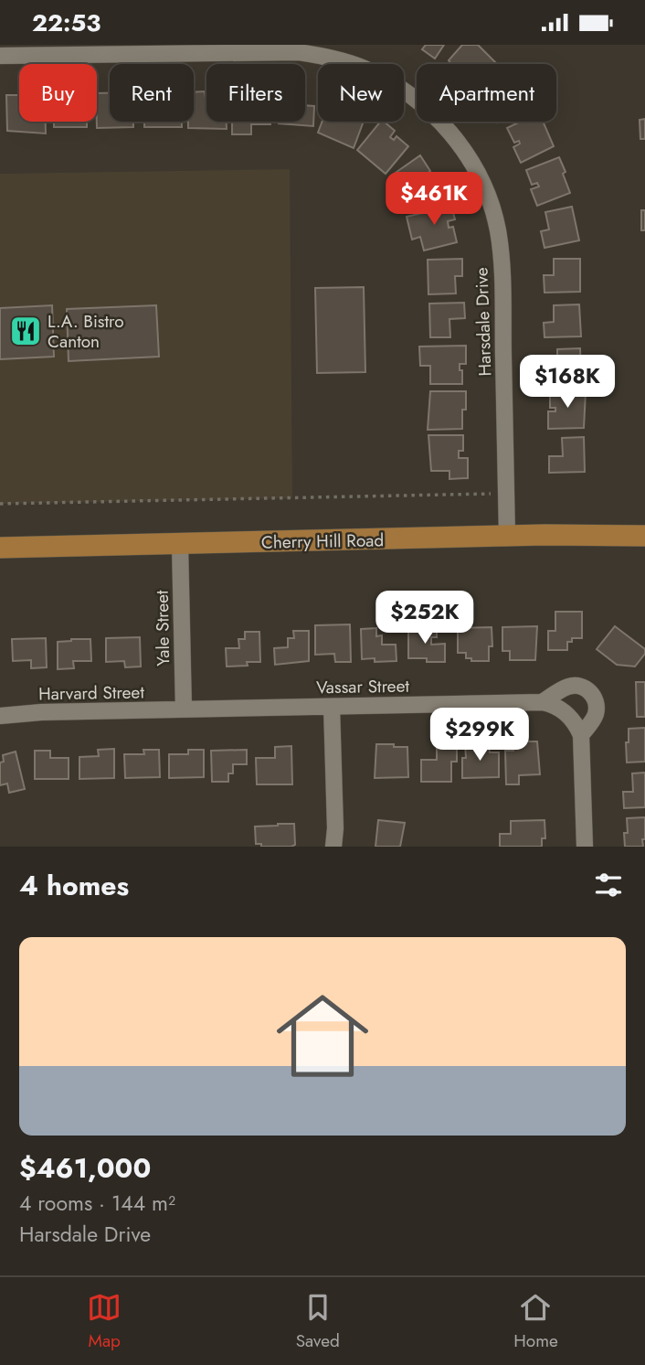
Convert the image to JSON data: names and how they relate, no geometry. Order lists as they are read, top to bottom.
{
  "streets": {
    "main road": ["Cherry Hill Road"],
    "street": [
      "Harsdale Drive",
      "Yale Street",
      "Vassar Street",
      "Harvard Street"
    ]
  },
  "crossings": [
    ["Harsdale Drive", "Cherry Hill Road"],
    ["Cherry Hill Road", "Yale Street"],
    ["Yale Street", "Vassar Street"],
    ["Yale Street", "Harvard Street"],
    ["Vassar Street", "Harvard Street"]
  ],
  "places": {
    "restaurant": ["L.A. Bistro Canton"]
  },
  "page": {
    "status": "22:53",
    "chip": [
      "Buy",
      "Rent",
      "Filters",
      "New",
      "Apartment"
    ],
    "price": [
      "$461K",
      "$168K",
      "$252K",
      "$299K"
    ],
    "heading": "4 homes",
    "list": [
      {
        "name": "$461,000",
        "note": "4 rooms · 144 m² · Harsdale Drive"
      }
    ],
    "tabs": ["Map", "Saved", "Home"]
  }
}
